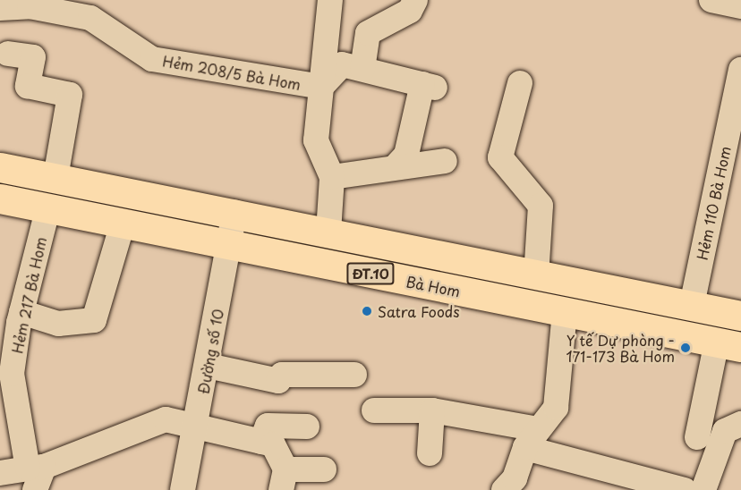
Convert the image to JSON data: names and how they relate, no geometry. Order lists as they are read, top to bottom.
{
  "streets": {
    "main road": ["ĐT.10", "Bà Hom"],
    "street": [
      "Hẻm 208/5 Bà Hom",
      "Hẻm 110 Bà Hom",
      "Hẻm 217 Bà Hom",
      "Đường số 10"
    ]
  },
  "crossings": [
    ["Hẻm 110 Bà Hom", "Bà Hom"],
    ["Bà Hom", "Hẻm 217 Bà Hom"],
    ["Bà Hom", "Đường số 10"]
  ],
  "places": ["Satra Foods", "Y tế Dự phòng - 171-173 Bà Hom"]
}
